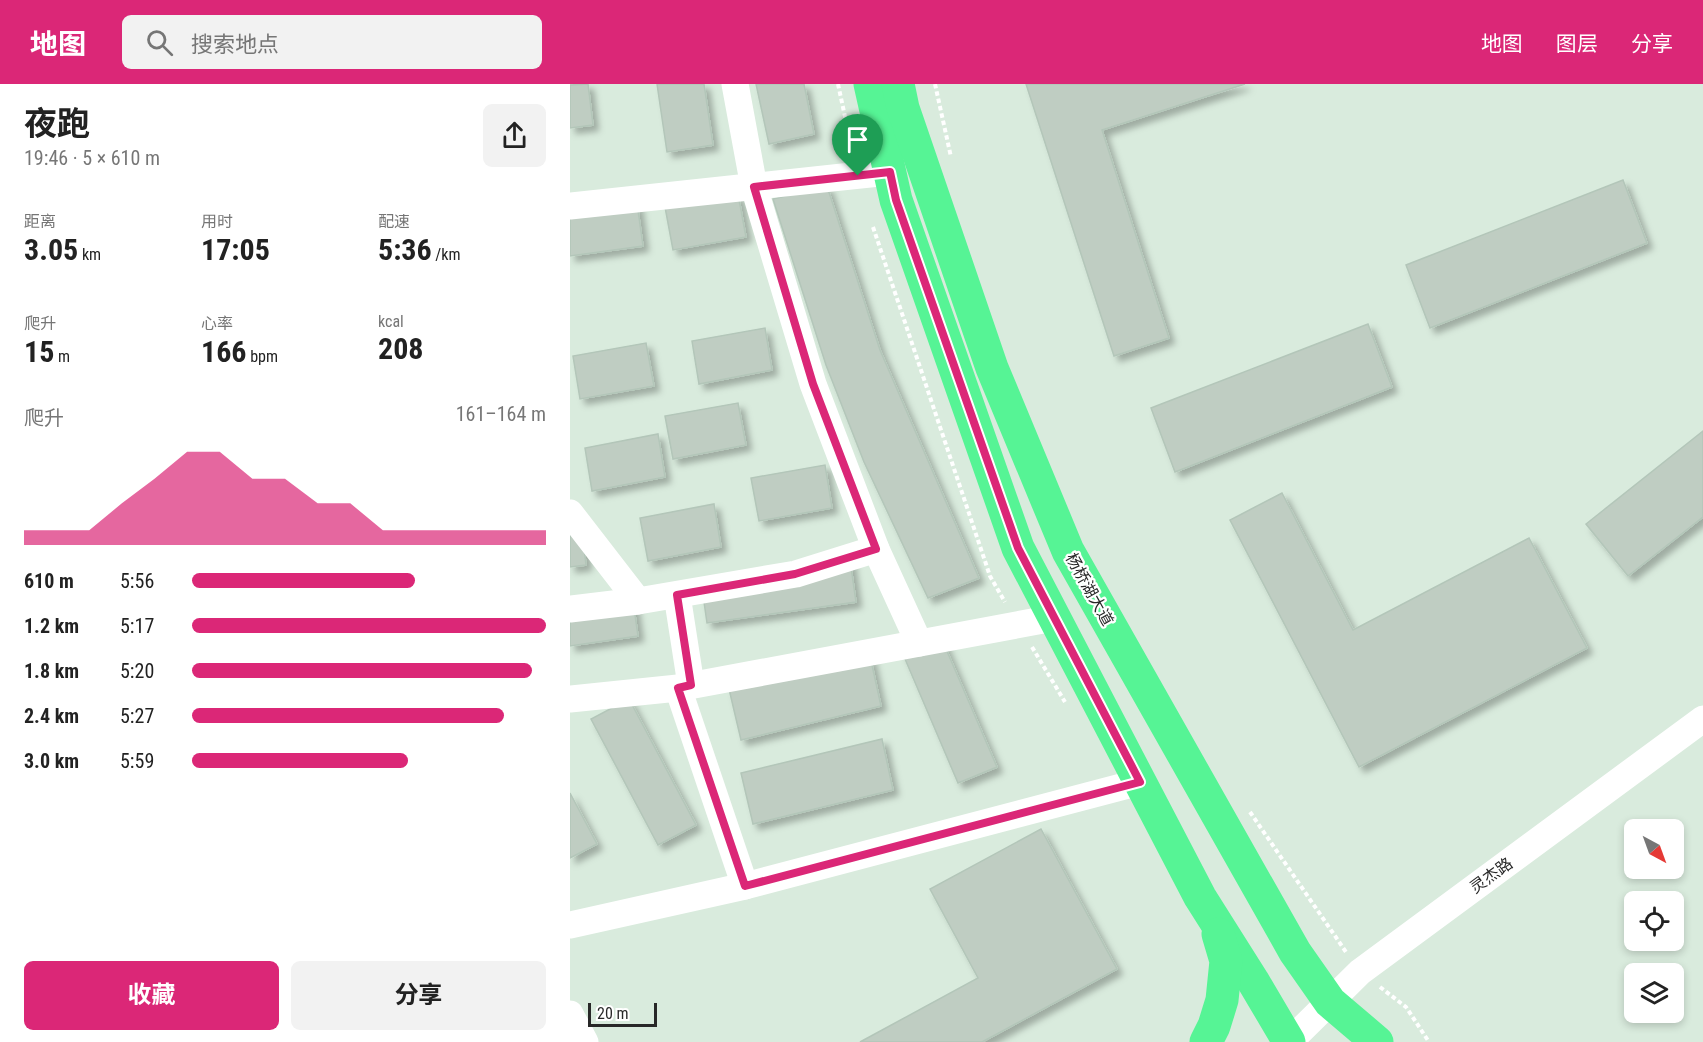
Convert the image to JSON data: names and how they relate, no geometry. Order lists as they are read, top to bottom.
{
  "streets": {
    "main road": ["杨桥湖大道"],
    "street": ["灵杰路"]
  },
  "crossings": [
    ["杨桥湖大道", "灵杰路"]
  ],
  "scale_bar": "20 m",
  "north": "bottom right",
  "page": {
    "header": "地图",
    "search": "搜索地点",
    "nav": ["地图", "图层", "分享"],
    "heading": ["夜跑", "19:46 · 5 × 610 m"],
    "stats": [
      ["距离", "3.05 km"],
      ["用时", "17:05"],
      ["配速", "5:36 /km"],
      ["爬升", "15 m"],
      ["心率", "166 bpm"],
      ["kcal", "208"]
    ],
    "chart": ["爬升", "161–164 m"],
    "list": [
      {
        "name": "610 m",
        "note": "5:56"
      },
      {
        "name": "1.2 km",
        "note": "5:17"
      },
      {
        "name": "1.8 km",
        "note": "5:20"
      },
      {
        "name": "2.4 km",
        "note": "5:27"
      },
      {
        "name": "3.0 km",
        "note": "5:59"
      }
    ],
    "buttons": ["收藏", "分享"],
    "scale": "20 m"
  }
}
